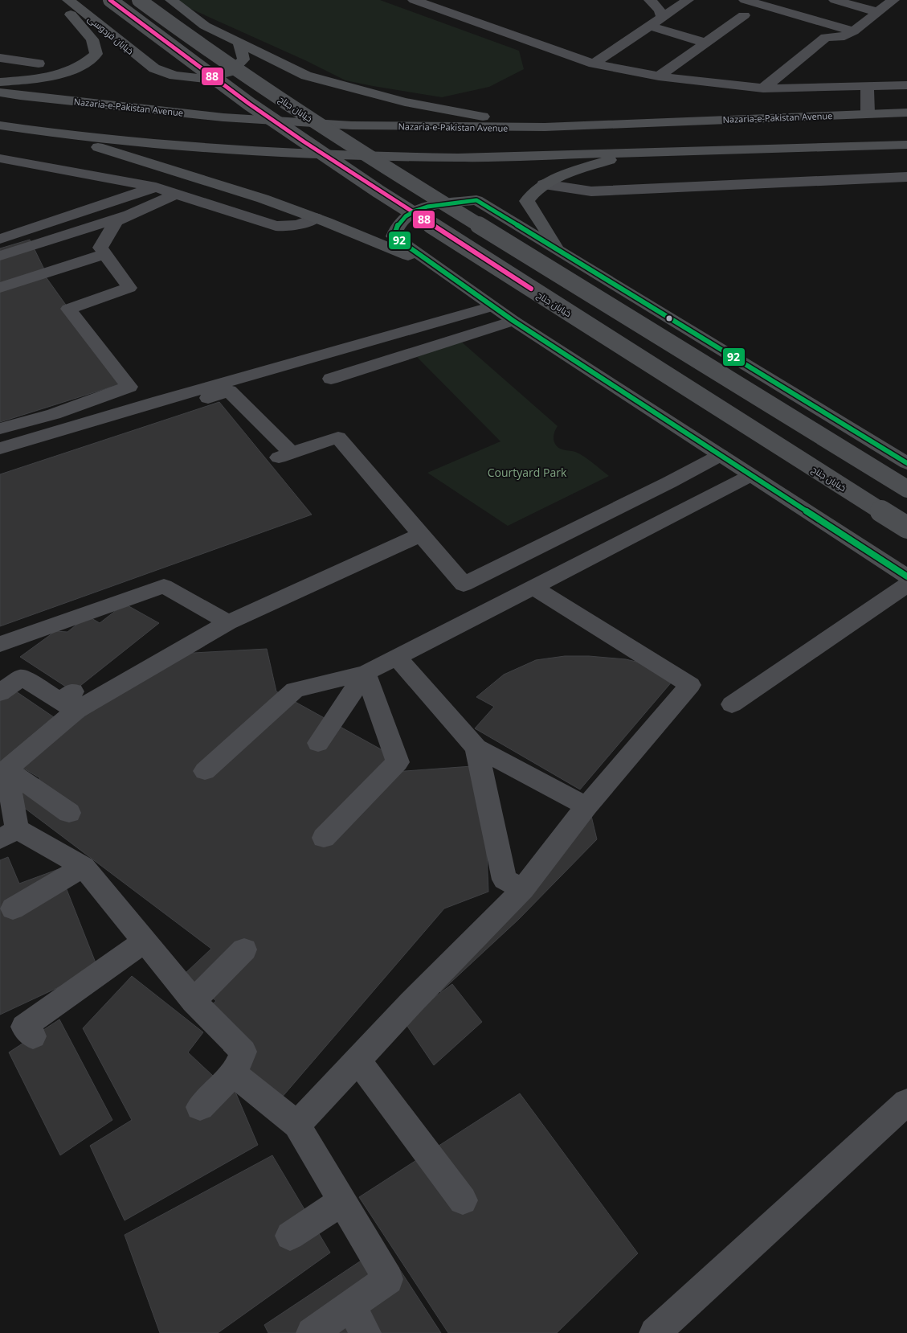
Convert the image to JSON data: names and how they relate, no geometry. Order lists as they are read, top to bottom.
{
  "streets": {
    "main road": ["خیابان فردوسی", "Nazaria-e-Pakistan Avenue", "خیابان جناح"]
  },
  "parks": ["Courtyard Park"],
  "lines": ["transit line 88", "transit line 92"]
}
